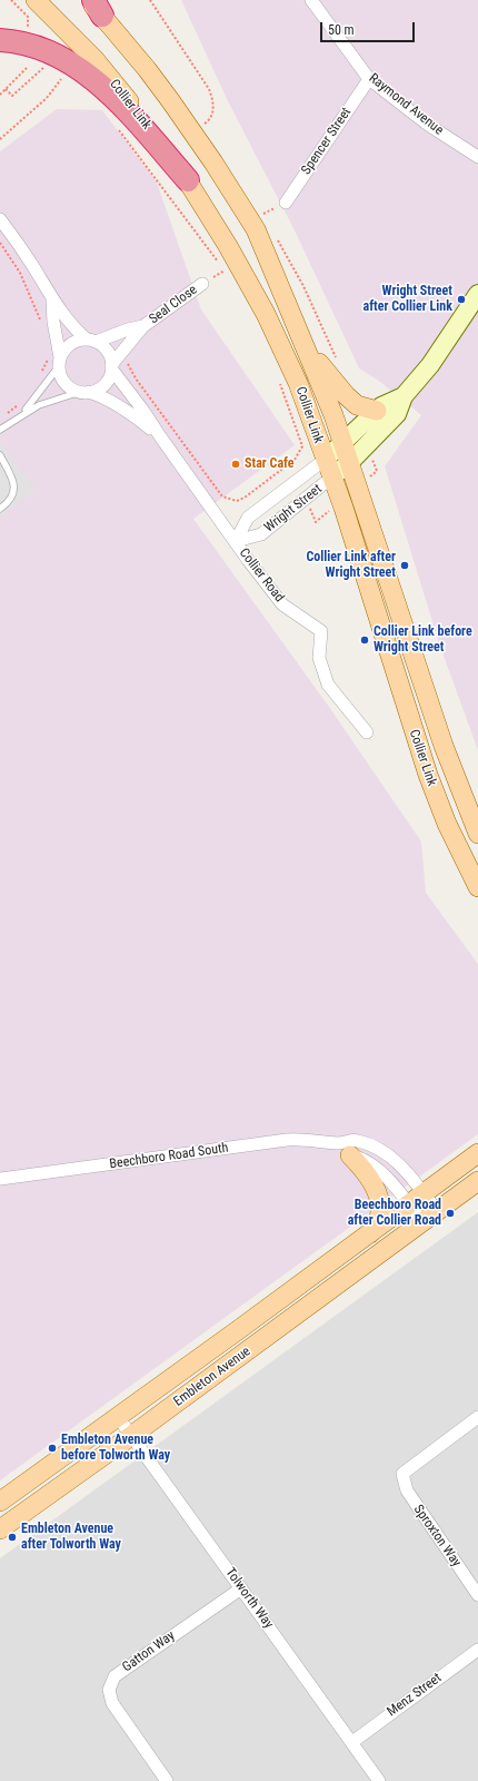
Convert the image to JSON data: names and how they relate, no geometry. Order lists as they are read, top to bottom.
{
  "streets": {
    "main road": ["Collier Link", "Embleton Avenue"],
    "street": [
      "Raymond Avenue",
      "Spencer Street",
      "Seal Close",
      "Wright Street",
      "Collier Road",
      "Beechboro Road South",
      "Sproxton Way",
      "Tolworth Way",
      "Gatton Way",
      "Menz Street"
    ]
  },
  "crossings": [
    ["Collier Link", "Wright Street"],
    ["Raymond Avenue", "Spencer Street"],
    ["Seal Close", "Collier Road"],
    ["Wright Street", "Collier Road"],
    ["Beechboro Road South", "Embleton Avenue"],
    ["Embleton Avenue", "Tolworth Way"],
    ["Tolworth Way", "Gatton Way"],
    ["Tolworth Way", "Menz Street"]
  ],
  "places": [
    "Wright Street after Collier Link",
    "Star Cafe",
    "Collier Link after Wright Street",
    "Collier Link before Wright Street",
    "Beechboro Road after Collier Road",
    "Embleton Avenue before Tolworth Way",
    "Embleton Avenue after Tolworth Way"
  ],
  "scale_bar": "50 m"
}
